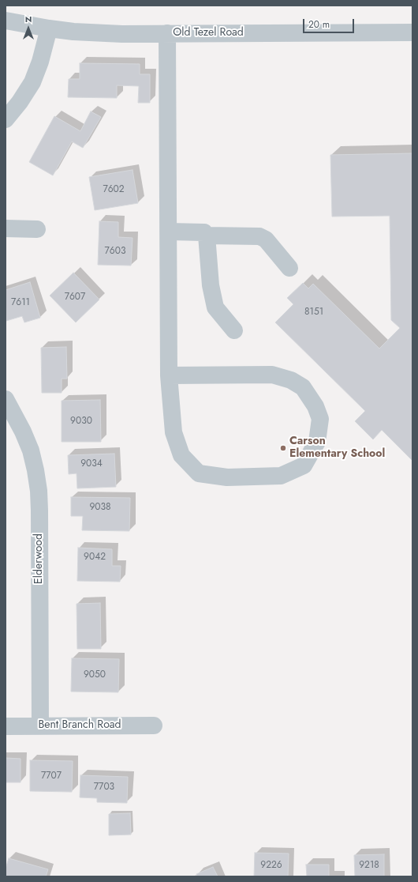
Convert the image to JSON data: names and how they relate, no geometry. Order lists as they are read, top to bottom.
{
  "streets": {
    "street": ["Old Tezel Road", "Elderwood", "Bent Branch Road"]
  },
  "crossings": [
    ["Elderwood", "Bent Branch Road"]
  ],
  "places": ["Carson Elementary School"],
  "house_numbers": [
    "7602",
    "7603",
    "7607",
    "7611",
    "8151",
    "9030",
    "9034",
    "9038",
    "9042",
    "9050",
    "7707",
    "7703",
    "9226",
    "9218"
  ],
  "scale_bar": "20 m",
  "north": "top"
}
